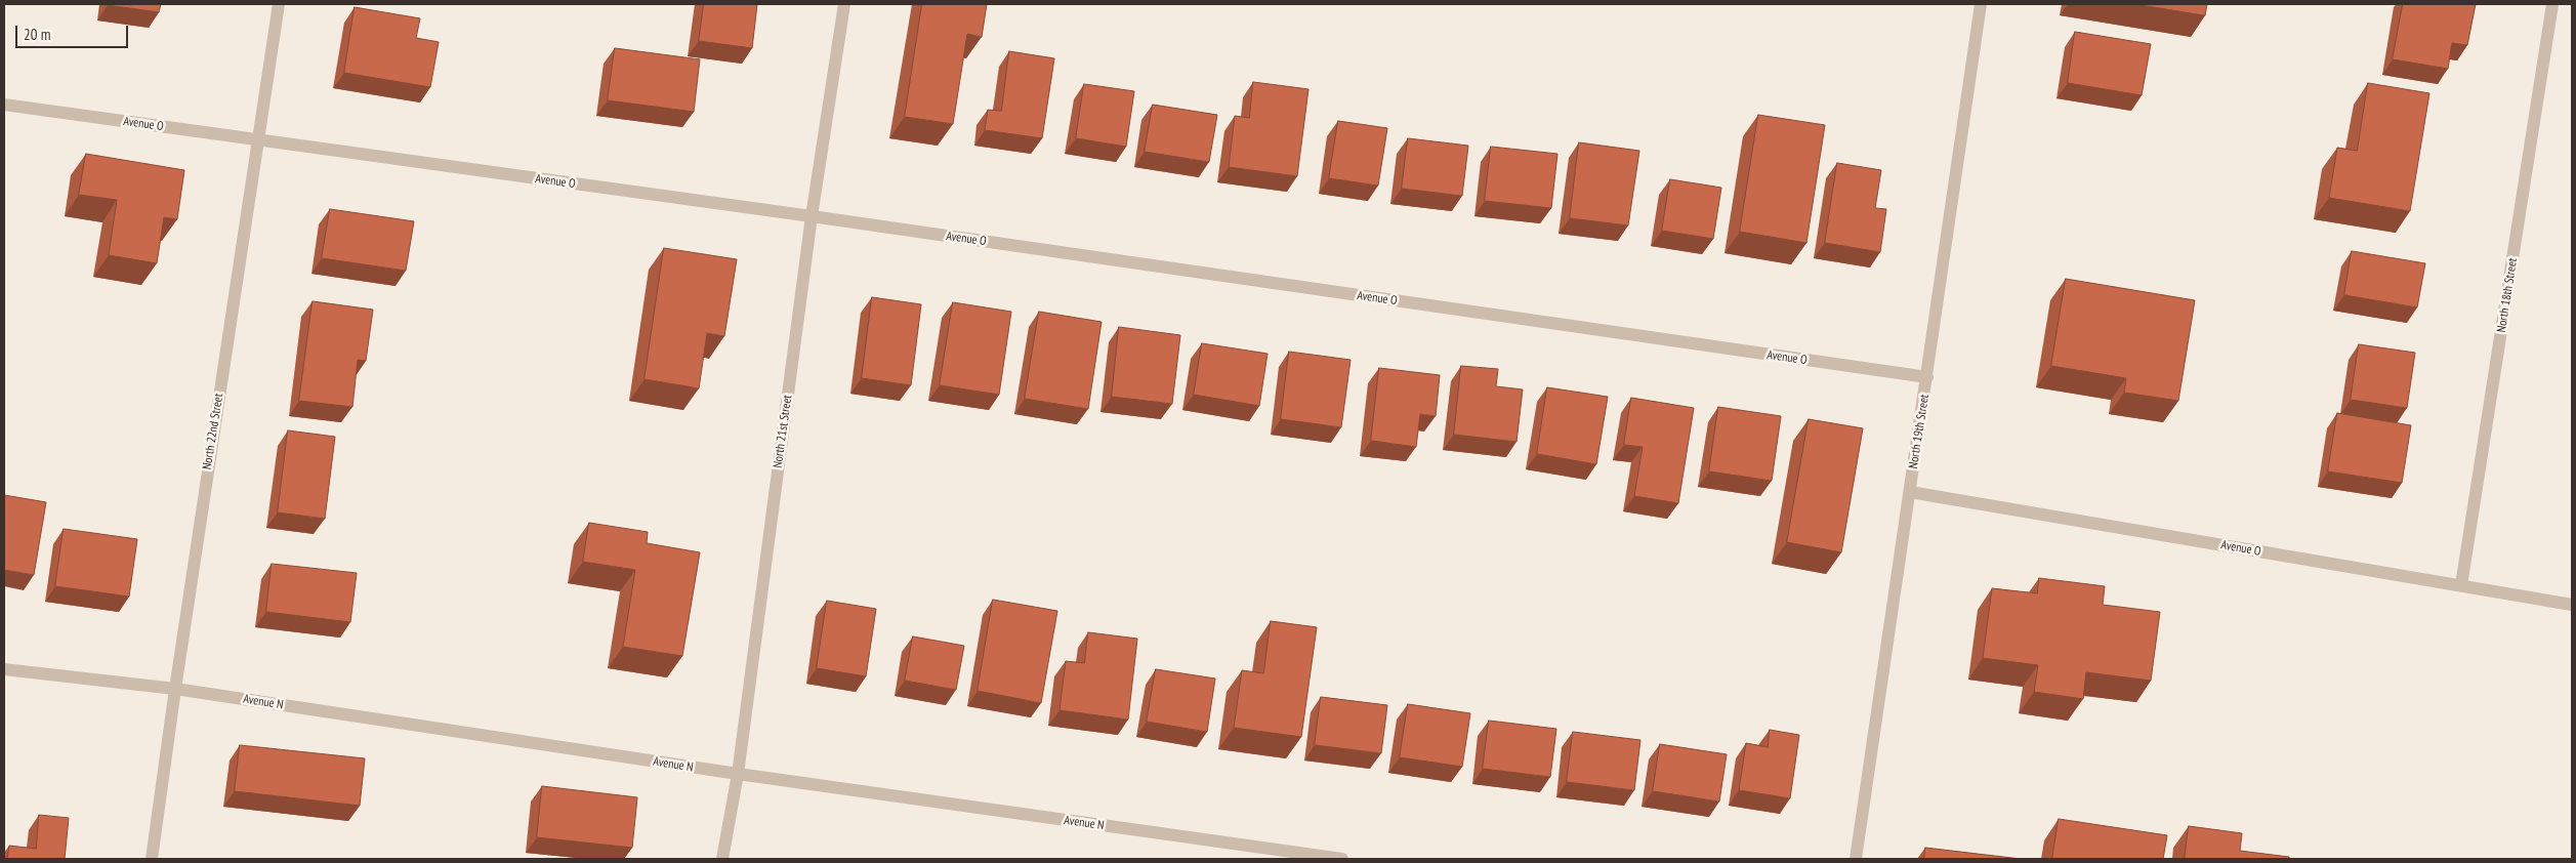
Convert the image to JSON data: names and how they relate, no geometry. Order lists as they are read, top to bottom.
{
  "streets": {
    "street": [
      "Avenue O",
      "North 18th Street",
      "North 22nd Street",
      "North 21st Street",
      "North 19th Street",
      "Avenue N"
    ]
  },
  "crossings": [
    ["Avenue O", "North 18th Street"],
    ["Avenue O", "North 22nd Street"],
    ["Avenue O", "North 21st Street"],
    ["Avenue O", "North 19th Street"],
    ["North 22nd Street", "Avenue N"],
    ["North 21st Street", "Avenue N"]
  ],
  "scale_bar": "20 m"
}
